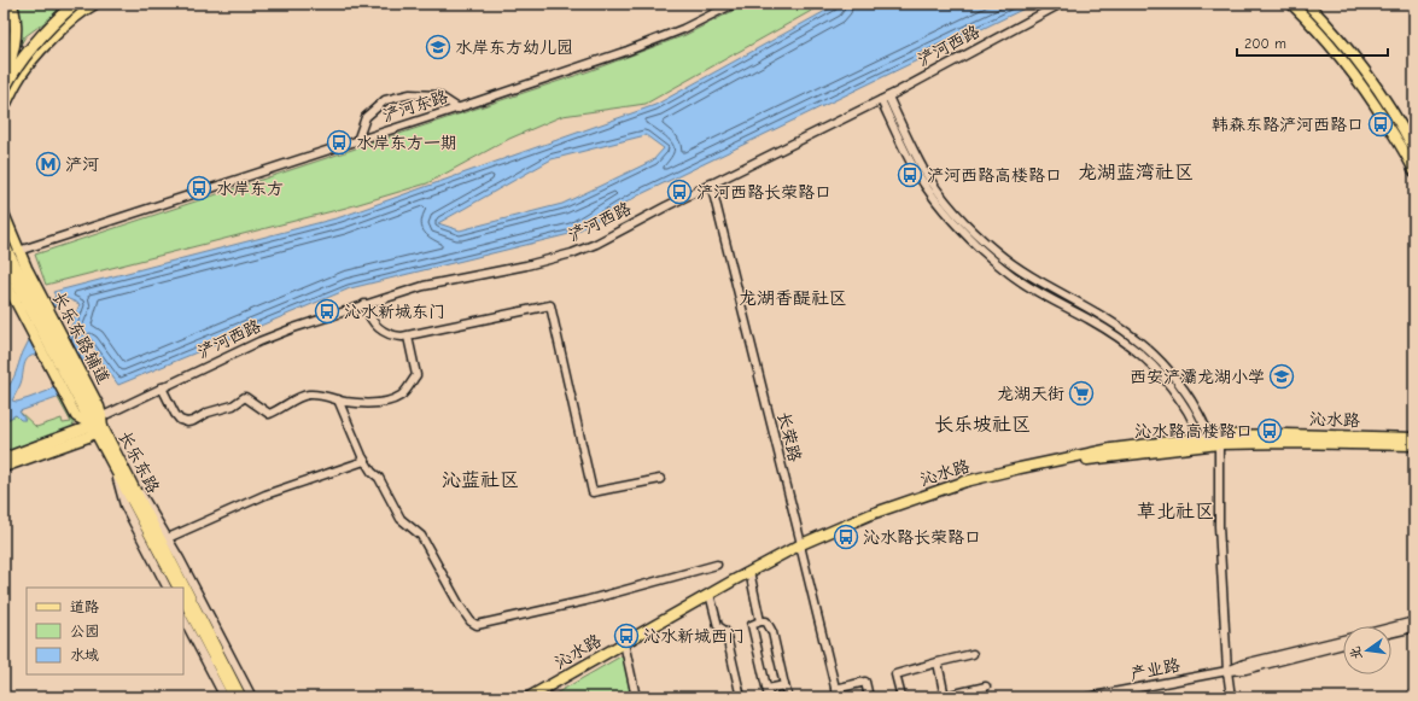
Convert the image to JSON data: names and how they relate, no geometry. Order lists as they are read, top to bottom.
{
  "streets": {
    "main road": [
      "浐河西路",
      "长乐东路辅道",
      "沁水路",
      "长乐东路"
    ],
    "street": ["浐河东路", "长荣路", "产业路"]
  },
  "crossings": [
    ["浐河西路", "长乐东路辅道"],
    ["浐河西路", "长荣路"],
    ["浐河西路", "长乐东路"],
    ["长乐东路辅道", "长乐东路"],
    ["沁水路", "长荣路"]
  ],
  "districts": [
    "龙湖蓝湾社区",
    "龙湖香醍社区",
    "长乐坡社区",
    "沁蓝社区",
    "草北社区"
  ],
  "places": {
    "school or university": ["水岸东方幼儿园", "西安浐灞龙湖小学"],
    "bus stop": [
      "韩森东路浐河西路口",
      "水岸东方一期",
      "浐河西路高楼路口",
      "水岸东方",
      "浐河西路长荣路口",
      "沁水新城东门",
      "沁水路高楼路口",
      "沁水路长荣路口",
      "沁水新城西门"
    ],
    "metro station": ["浐河"],
    "supermarket": ["龙湖天街"]
  },
  "legend": ["道路", "公园", "水域"],
  "scale_bar": "200 m",
  "north": "left"
}
